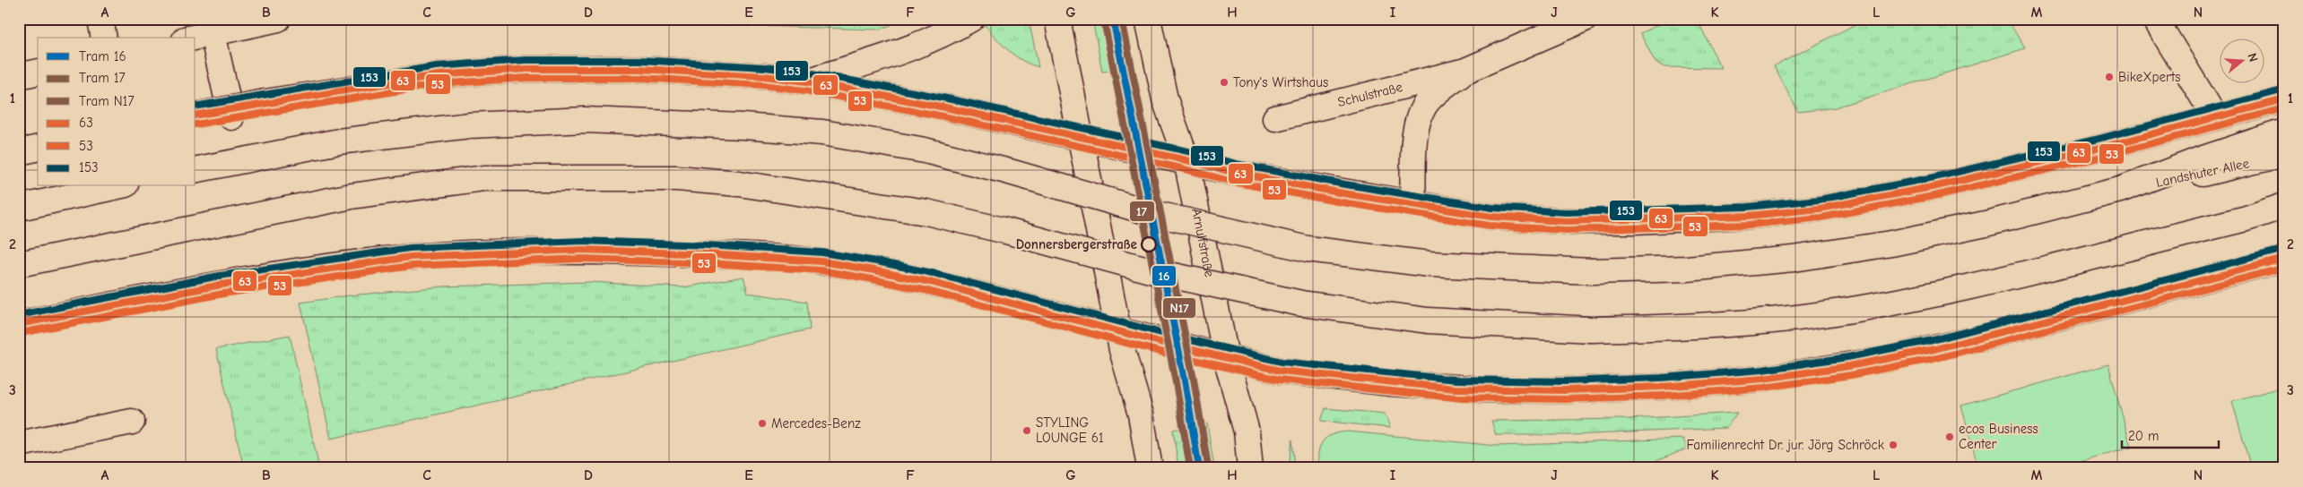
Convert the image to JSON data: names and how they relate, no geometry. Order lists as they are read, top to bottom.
{
  "streets": {
    "main road": ["Schulstraße", "Landshuter Allee", "Arnulfstraße"]
  },
  "places": [
    "BikeXperts",
    "Tony's Wirtshaus",
    "Donnersbergerstraße",
    "Mercedes-Benz",
    "STYLING LOUNGE 61",
    "ecos Business Center",
    "Familienrecht Dr. jur. Jörg Schröck"
  ],
  "lines": [
    "tram line 16",
    "tram line N17",
    "tram line 17",
    "transit line 153",
    "transit line 63",
    "transit line 53"
  ],
  "legend": [
    "Tram 16",
    "Tram 17",
    "Tram N17",
    "63",
    "53",
    "153"
  ],
  "scale_bar": "20 m",
  "north": "right",
  "grid": {
    "columns": [
      "A",
      "B",
      "C",
      "D",
      "E",
      "F",
      "G",
      "H",
      "I",
      "J",
      "K",
      "L",
      "M",
      "N"
    ],
    "rows": ["1", "2", "3"]
  }
}
